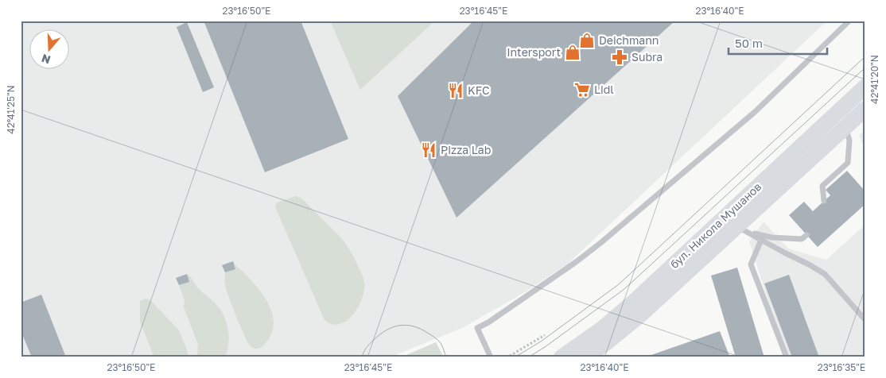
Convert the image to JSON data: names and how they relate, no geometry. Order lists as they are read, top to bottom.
{
  "streets": {
    "main road": ["бул. Никола Мушанов"]
  },
  "places": {
    "shop": ["Deichmann", "Intersport"],
    "pharmacy": ["Subra"],
    "supermarket": ["Lidl"],
    "restaurant": ["KFC", "Pizza Lab"]
  },
  "scale_bar": "50 m",
  "north": "bottom",
  "coordinates": [
    "23°16'50\"E",
    "23°16'45\"E",
    "23°16'40\"E",
    "42°41'20\"N",
    "42°41'25\"N",
    "23°16'35\"E"
  ]
}
